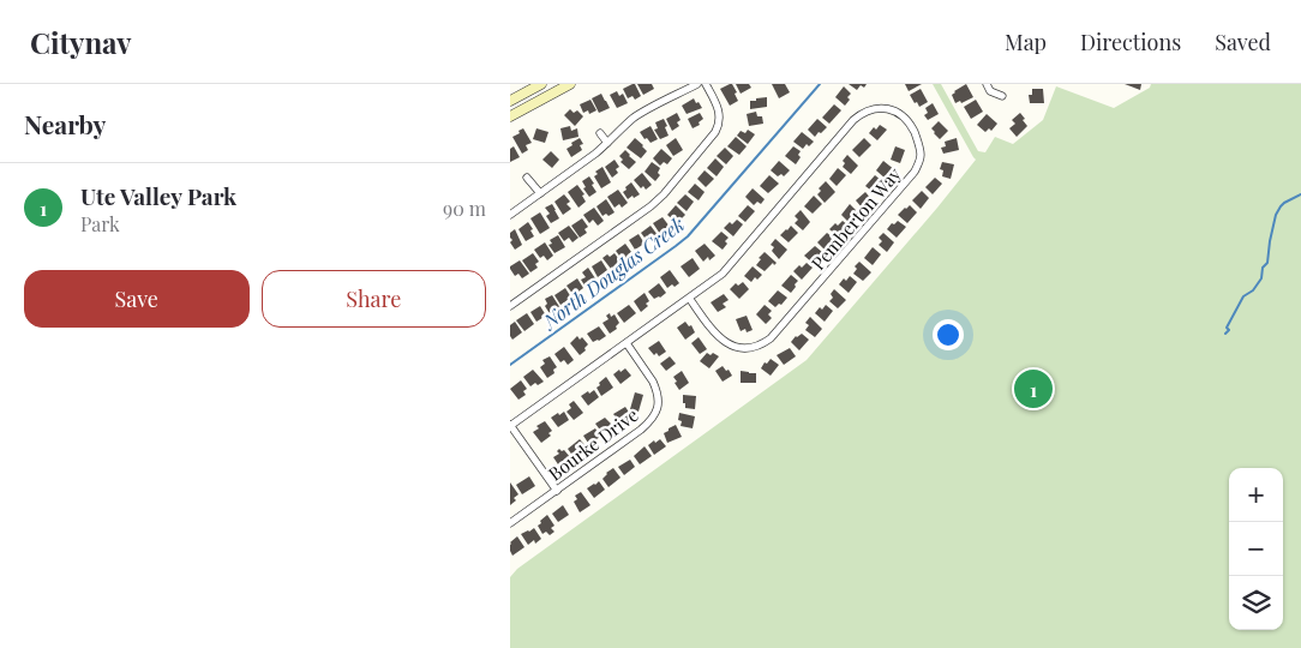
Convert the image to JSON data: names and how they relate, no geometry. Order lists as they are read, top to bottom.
{
  "streets": {
    "street": ["Pemberton Way", "Bourke Drive"]
  },
  "water": ["North Douglas Creek"],
  "page": {
    "header": "Citynav",
    "nav": ["Map", "Directions", "Saved"],
    "heading": "Nearby",
    "list": [
      {
        "mark": "1",
        "name": "Ute Valley Park",
        "note": "Park",
        "value": "90 m"
      }
    ],
    "buttons": ["Save", "Share"],
    "pins": "1",
    "map_buttons": ["+", "−"]
  }
}
